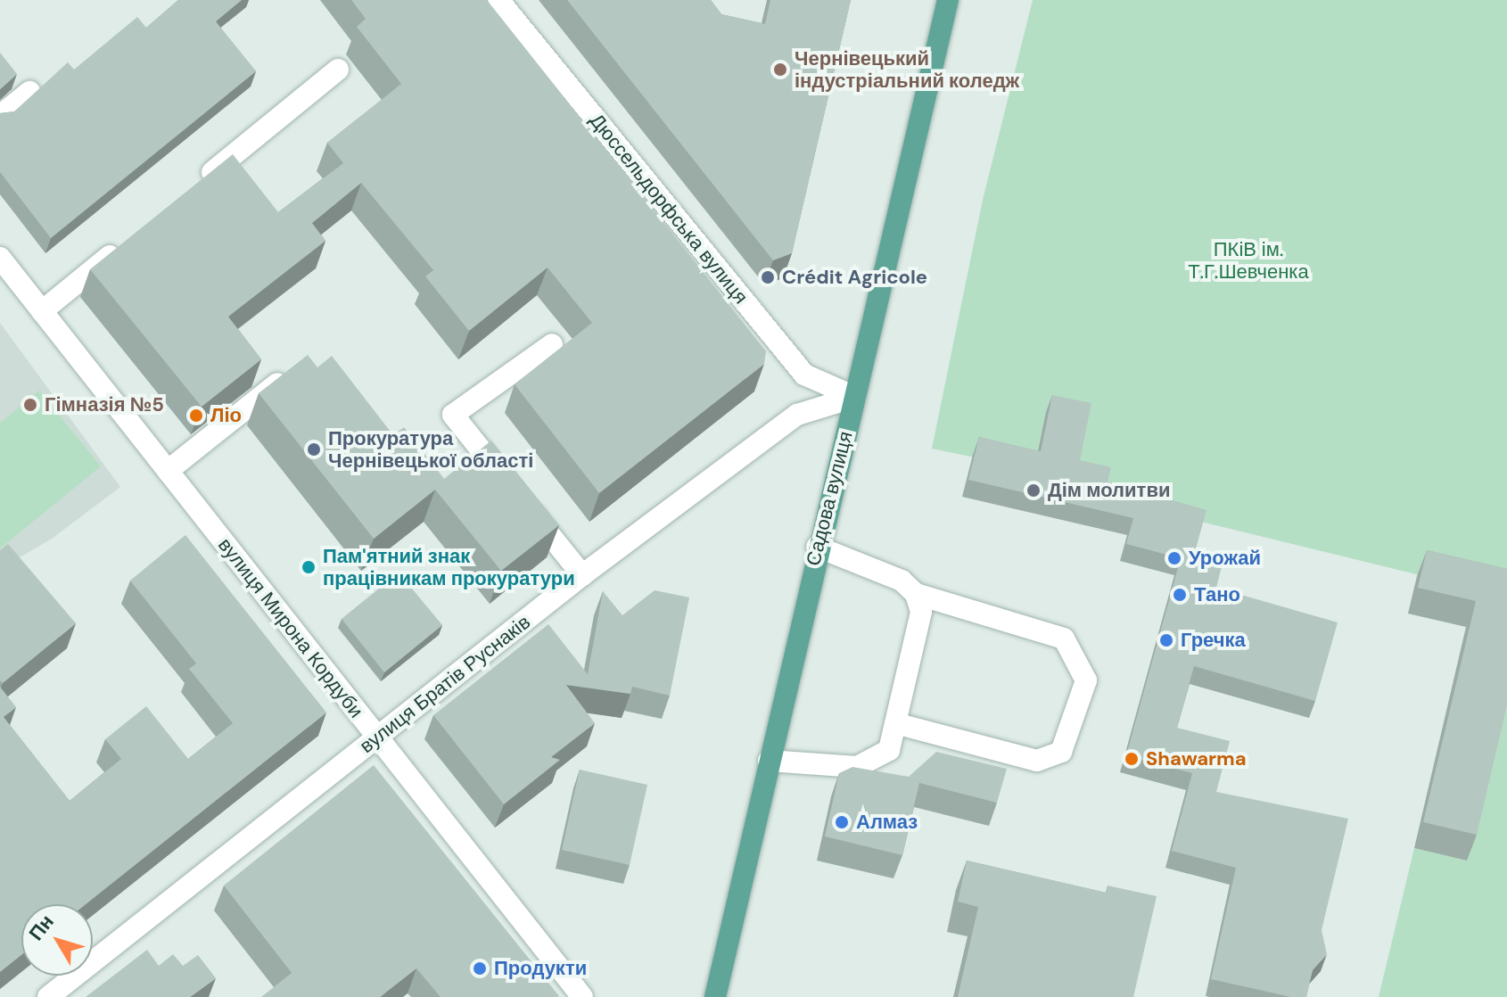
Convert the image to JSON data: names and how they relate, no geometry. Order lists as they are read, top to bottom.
{
  "streets": {
    "main road": ["Садова вулиця"],
    "street": ["Дюссельдорфська вулиця", "вулиця Мирона Кордуби", "вулиця Братів Руснаків"]
  },
  "crossings": [
    ["Дюссельдорфська вулиця", "Садова вулиця"],
    ["Дюссельдорфська вулиця", "вулиця Братів Руснаків"],
    ["Садова вулиця", "вулиця Братів Руснаків"],
    ["вулиця Мирона Кордуби", "вулиця Братів Руснаків"]
  ],
  "parks": ["ПКіВ ім. Т.Г.Шевченка"],
  "places": [
    "Чернівецький індустріальний коледж",
    "Crédit Agricole",
    "Гімназія №5",
    "Ліо",
    "Прокуратура Чернівецької області",
    "Дім молитви",
    "Урожай",
    "Пам'ятний знак працівникам прокуратури",
    "Тано",
    "Гречка",
    "Shawarma",
    "Алмаз",
    "Продукти"
  ],
  "north": "top left"
}
